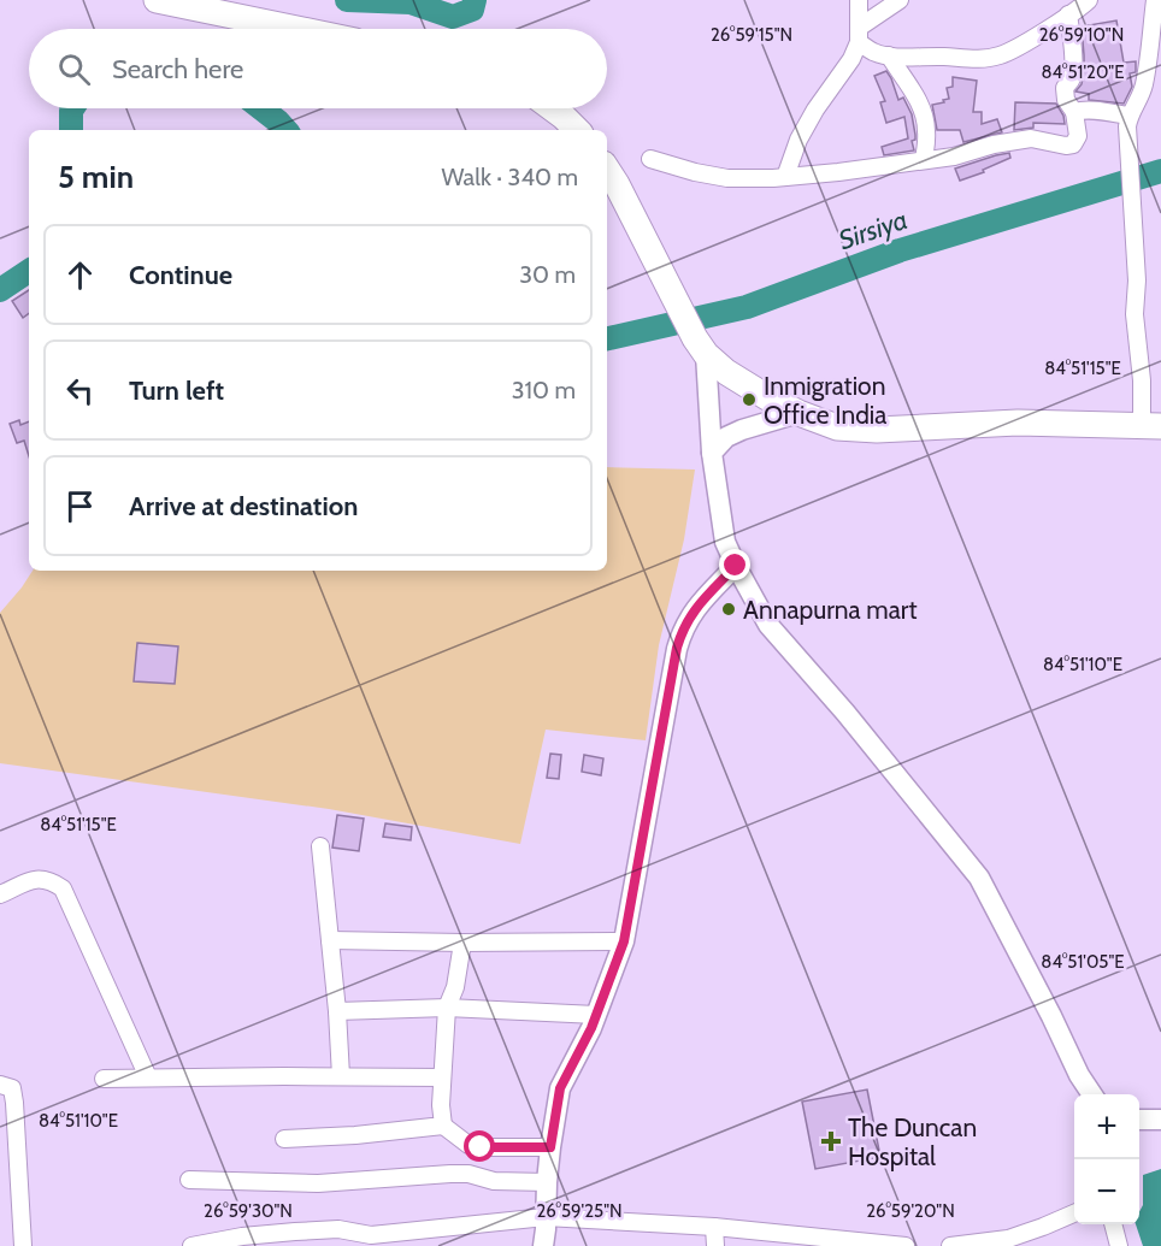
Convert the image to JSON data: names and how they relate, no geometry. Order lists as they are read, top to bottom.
{
  "water": ["Sirsiya"],
  "places": {
    "other": ["Inmigration Office India", "Annapurna mart"],
    "health": ["The Duncan Hospital"]
  },
  "page": {
    "search": "Search here",
    "heading": ["5 min", "Walk · 340 m"],
    "list": [
      ["Continue", "30 m"],
      ["Turn left", "310 m"],
      "Arrive at destination"
    ],
    "map_buttons": ["+", "−"]
  },
  "coordinates": [
    "26°59'15\"N",
    "26°59'10\"N",
    "84°51'20\"E",
    "84°51'15\"E",
    "84°51'10\"E",
    "84°51'05\"E",
    "26°59'30\"N",
    "26°59'25\"N",
    "26°59'20\"N"
  ]
}
